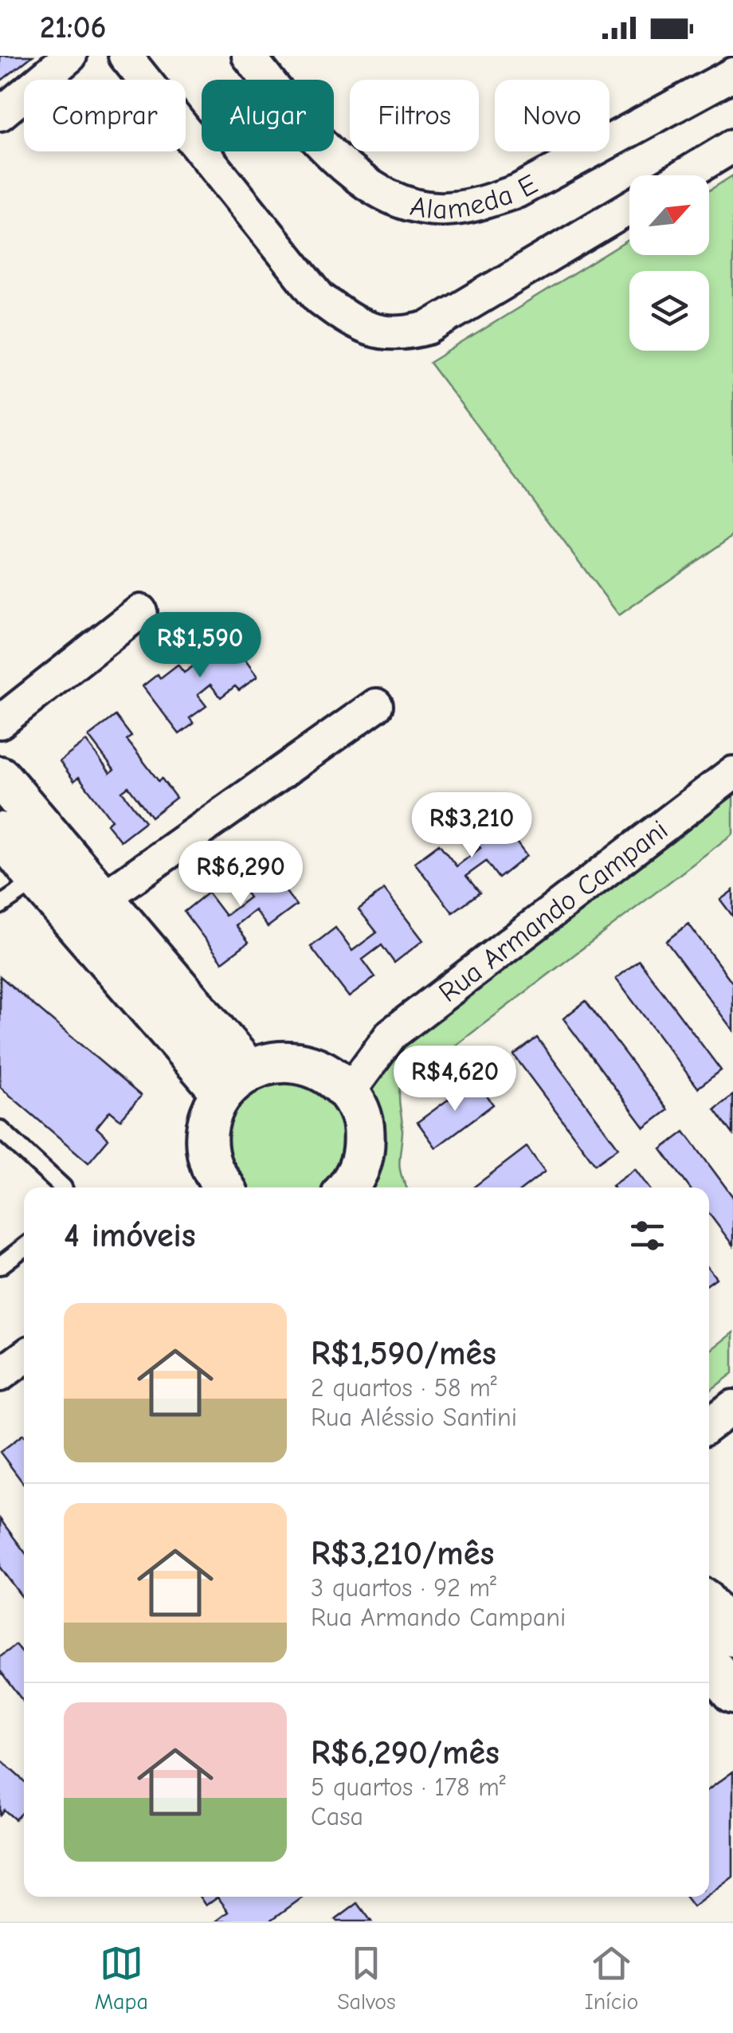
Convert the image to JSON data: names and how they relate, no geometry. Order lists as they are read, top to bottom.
{
  "streets": {
    "street": ["Alameda E", "Rua Armando Campani"]
  },
  "north": "top right",
  "page": {
    "status": "21:06",
    "chip": [
      "Comprar",
      "Alugar",
      "Filtros",
      "Novo"
    ],
    "price": [
      "R$1,590",
      "R$3,210",
      "R$6,290",
      "R$4,620"
    ],
    "heading": "4 imóveis",
    "list": [
      {
        "name": "R$1,590/mês",
        "note": "2 quartos · 58 m² · Rua Aléssio Santini"
      },
      {
        "name": "R$3,210/mês",
        "note": "3 quartos · 92 m² · Rua Armando Campani"
      },
      {
        "name": "R$6,290/mês",
        "note": "5 quartos · 178 m² · Casa"
      }
    ],
    "tabs": ["Mapa", "Salvos", "Início"]
  }
}
